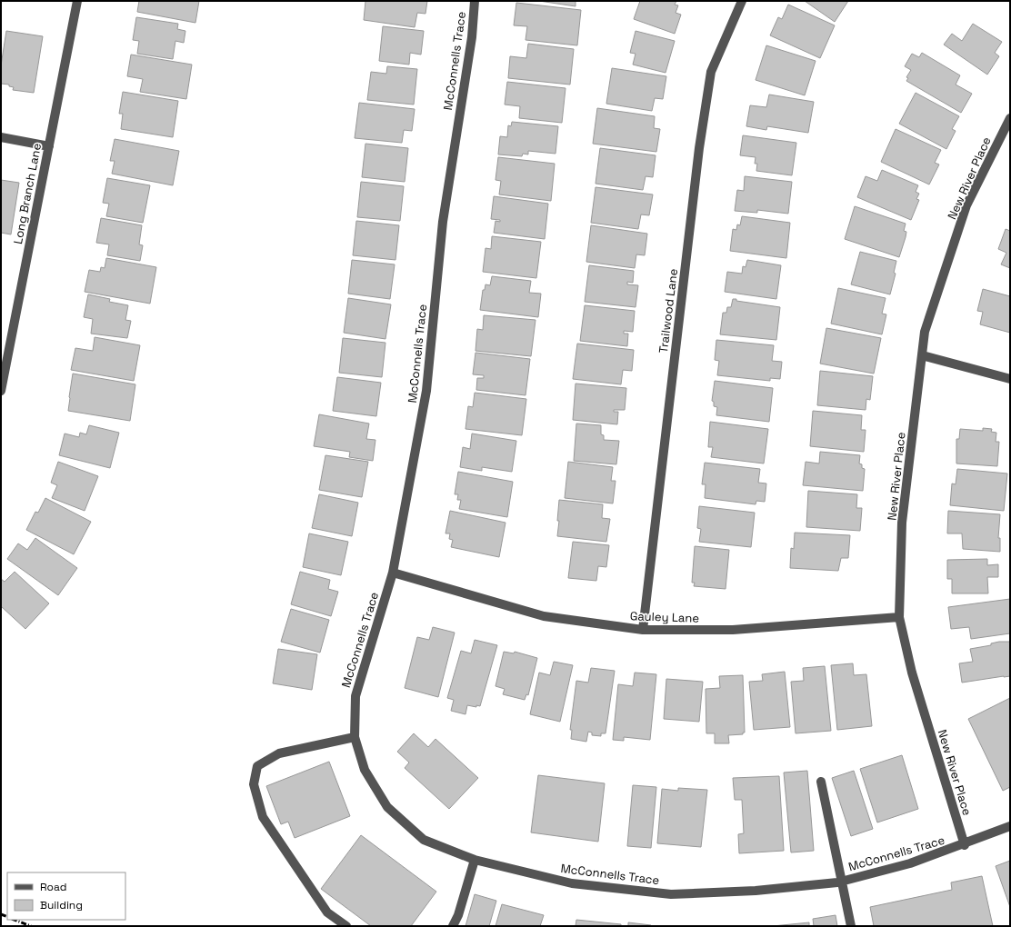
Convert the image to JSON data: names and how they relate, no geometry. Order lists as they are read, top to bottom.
{
  "streets": {
    "street": [
      "McConnells Trace",
      "New River Place",
      "Long Branch Lane",
      "Trailwood Lane",
      "Gauley Lane"
    ]
  },
  "crossings": [
    ["McConnells Trace", "New River Place"],
    ["McConnells Trace", "Gauley Lane"],
    ["New River Place", "Gauley Lane"],
    ["Trailwood Lane", "Gauley Lane"]
  ],
  "legend": ["Road", "Building"]
}
